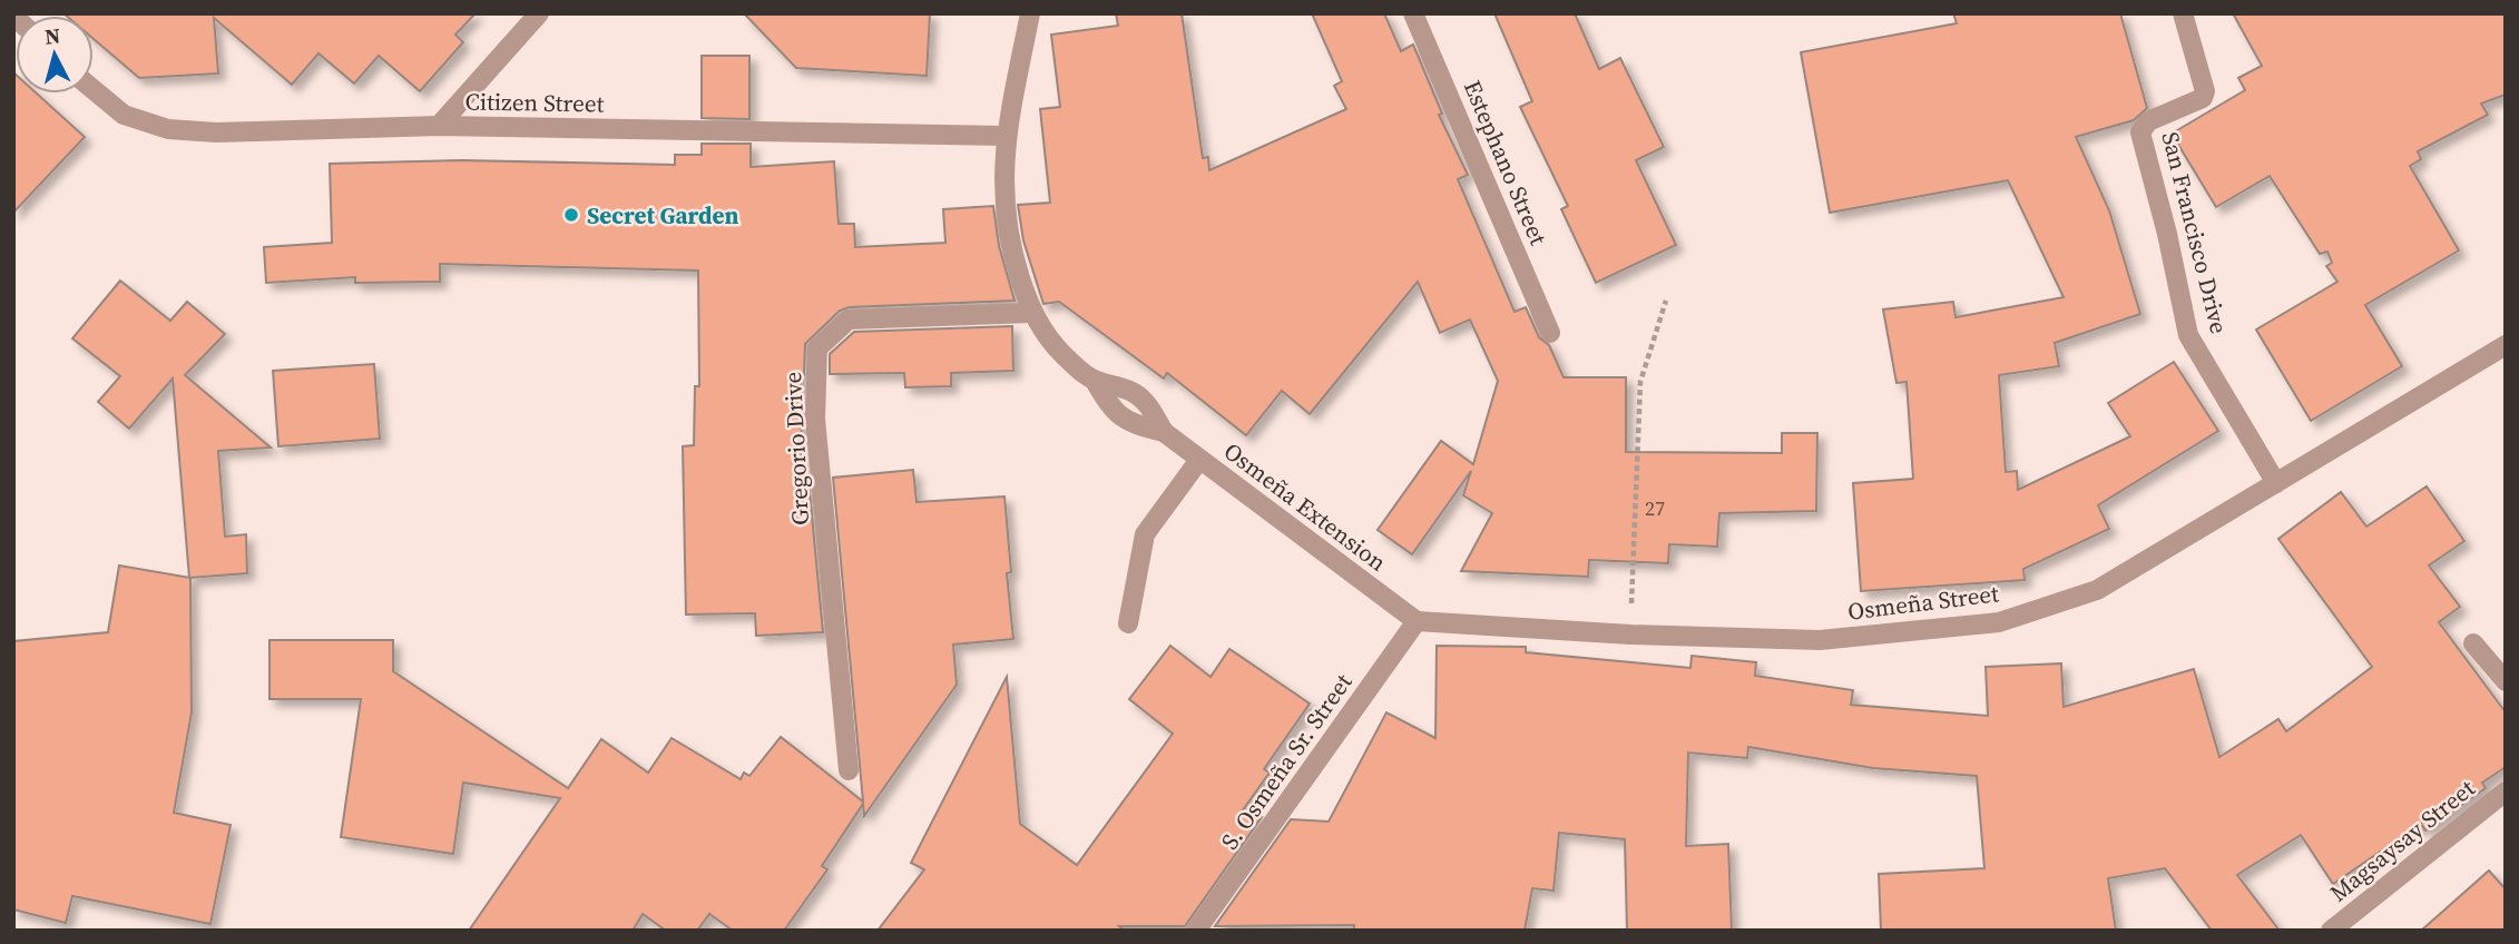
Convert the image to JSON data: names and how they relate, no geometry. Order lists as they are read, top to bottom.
{
  "streets": {
    "street": [
      "Citizen Street",
      "Estephano Street",
      "San Francisco Drive",
      "Gregorio Drive",
      "Osmeña Extension",
      "Osmeña Street",
      "S. Osmeña Sr. Street",
      "Magsaysay Street"
    ]
  },
  "crossings": [
    ["Citizen Street", "Osmeña Extension"],
    ["San Francisco Drive", "Osmeña Street"],
    ["Gregorio Drive", "Osmeña Extension"],
    ["Osmeña Extension", "Osmeña Street"],
    ["Osmeña Extension", "S. Osmeña Sr. Street"],
    ["Osmeña Street", "S. Osmeña Sr. Street"]
  ],
  "places": ["Secret Garden"],
  "house_numbers": ["27"],
  "north": "top"
}
